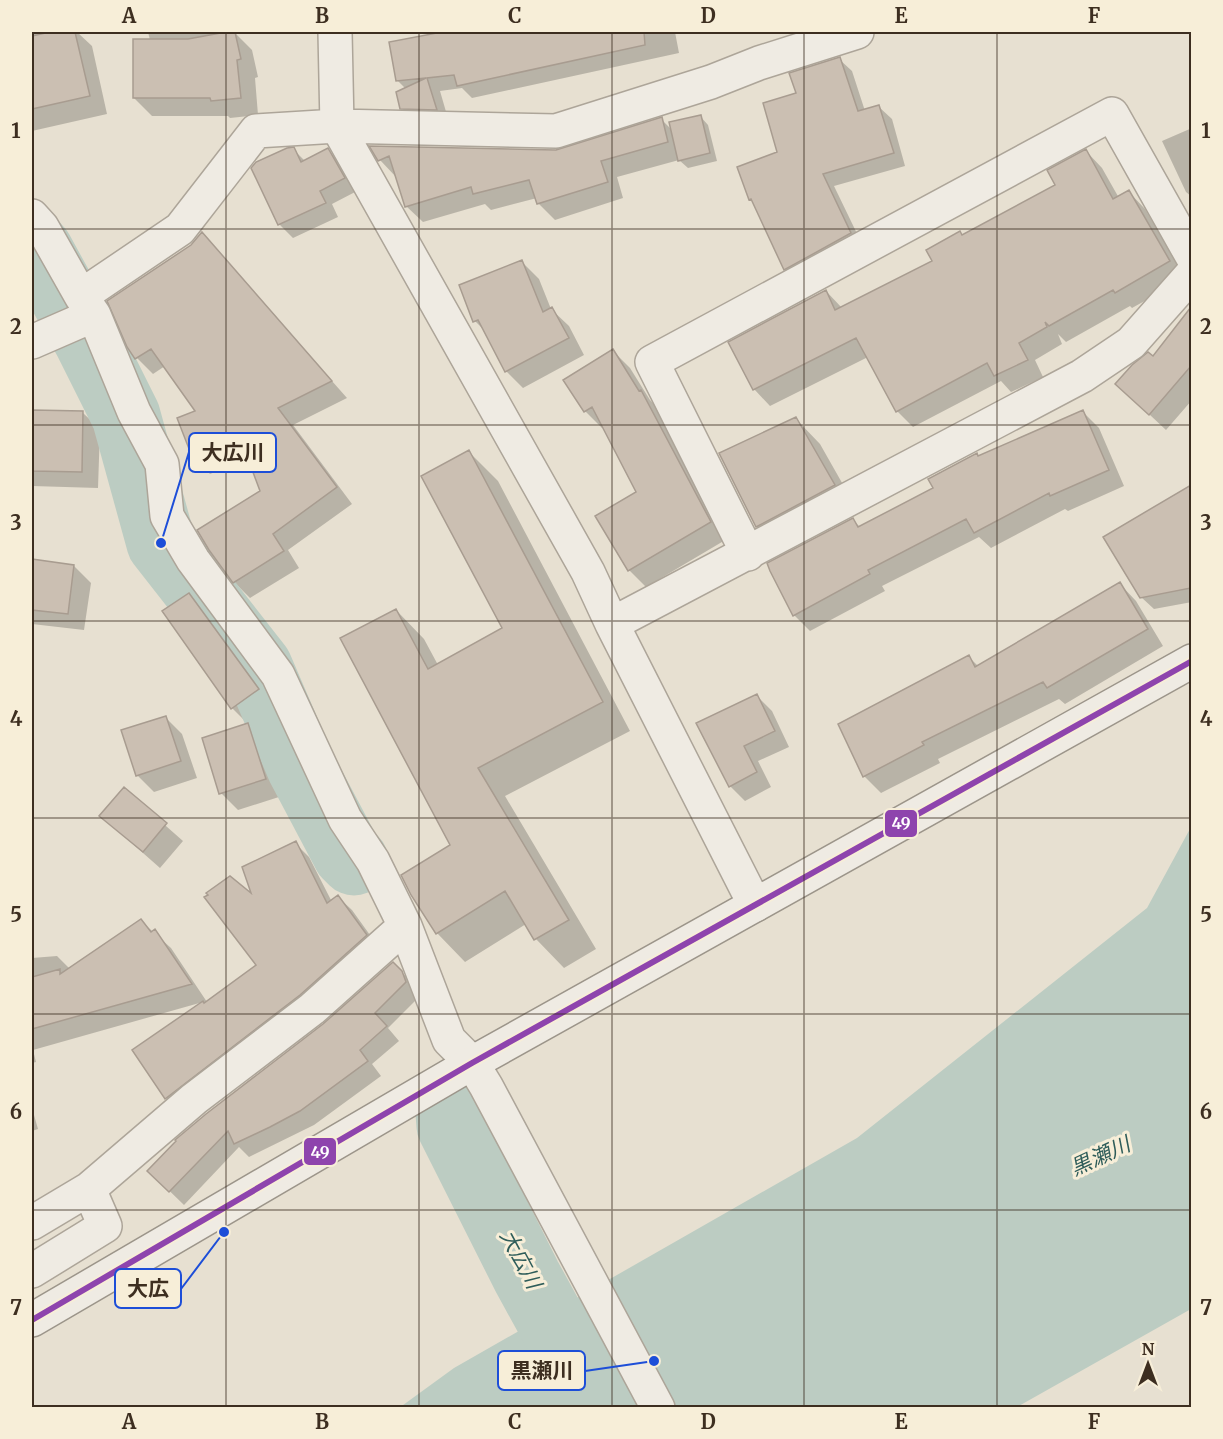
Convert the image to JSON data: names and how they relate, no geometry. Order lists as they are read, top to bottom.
{
  "water": ["黒瀬川", "大広川"],
  "places": ["大広川", "大広", "黒瀬川"],
  "lines": ["transit line 49"],
  "north": "top",
  "grid": {
    "columns": [
      "A",
      "B",
      "C",
      "D",
      "E",
      "F"
    ],
    "rows": [
      "1",
      "2",
      "3",
      "4",
      "5",
      "6",
      "7"
    ]
  }
}
